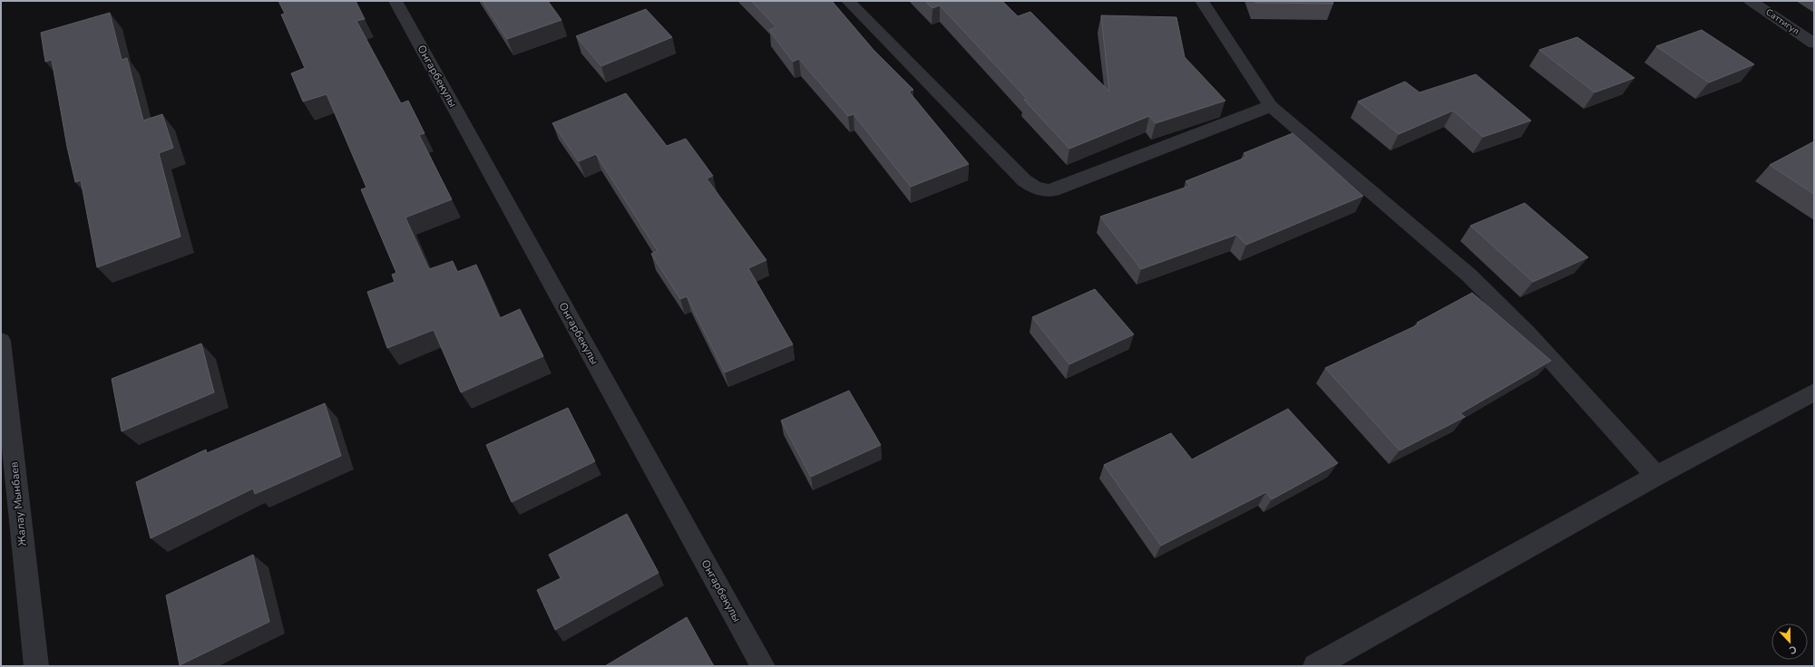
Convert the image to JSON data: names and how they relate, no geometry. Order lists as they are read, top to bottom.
{
  "streets": {
    "street": ["Саттигул", "Онгарбекулы", "Жалау Мынбаев"]
  },
  "north": "bottom"
}
